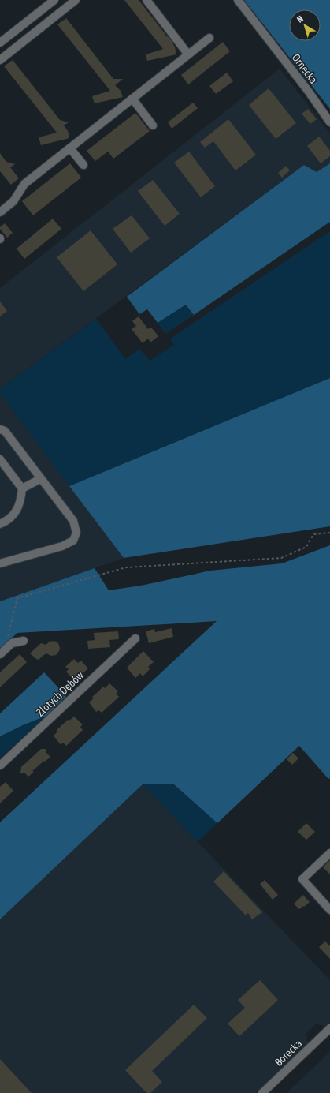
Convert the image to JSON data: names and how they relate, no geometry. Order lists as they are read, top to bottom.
{
  "streets": {
    "street": ["Ornecka", "Złotych Dębów", "Borecka"]
  },
  "north": "top left"
}
